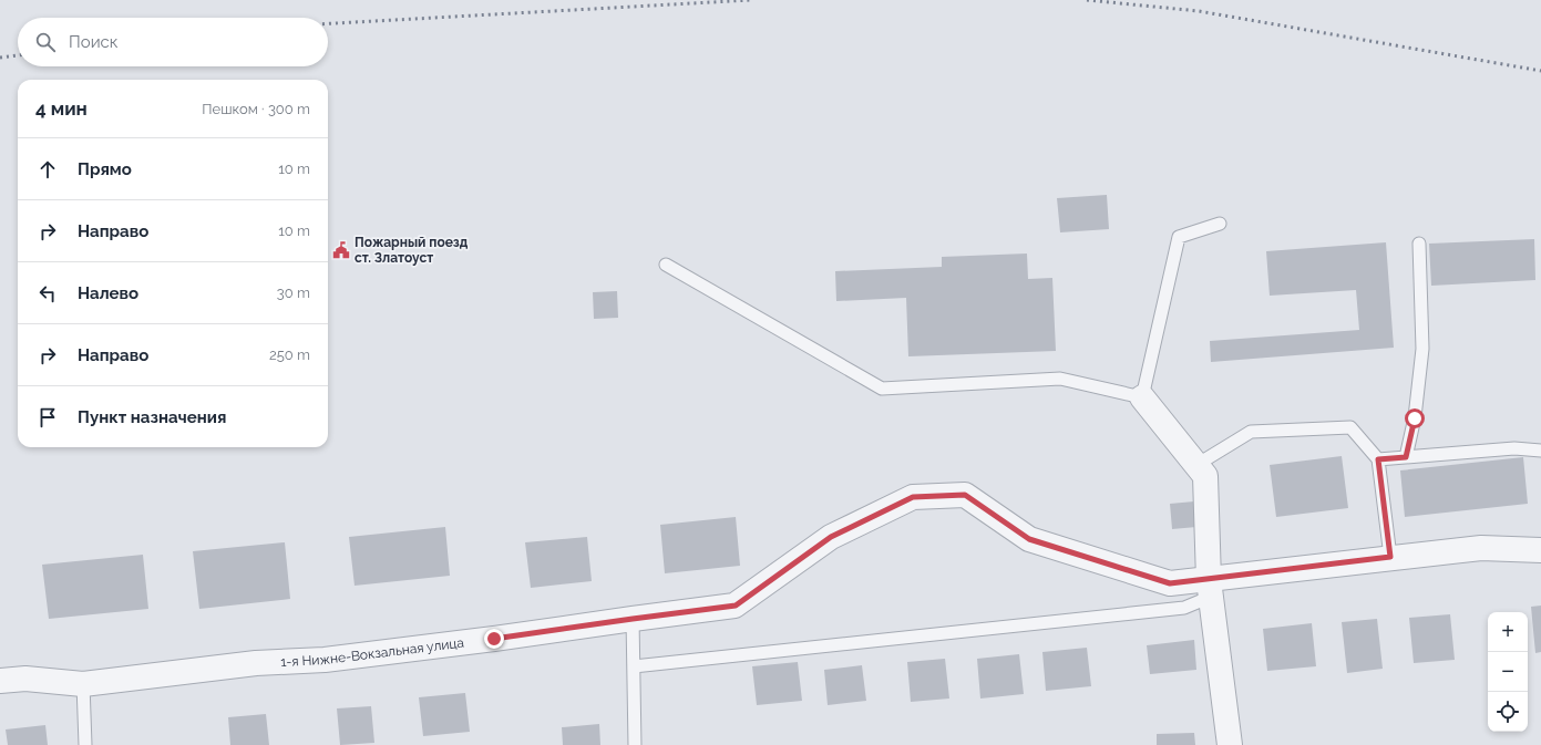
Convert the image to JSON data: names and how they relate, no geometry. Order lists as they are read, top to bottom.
{
  "streets": {
    "street": ["1-я Нижне-Вокзальная улица"]
  },
  "places": {
    "public building": ["Пожарный поезд ст. Златоуст"]
  },
  "page": {
    "search": "Поиск",
    "heading": ["4 мин", "Пешком · 300 m"],
    "list": [
      ["Прямо", "10 m"],
      ["Направо", "10 m"],
      ["Налево", "30 m"],
      ["Направо", "250 m"],
      "Пункт назначения"
    ],
    "map_buttons": ["+", "−"]
  }
}
